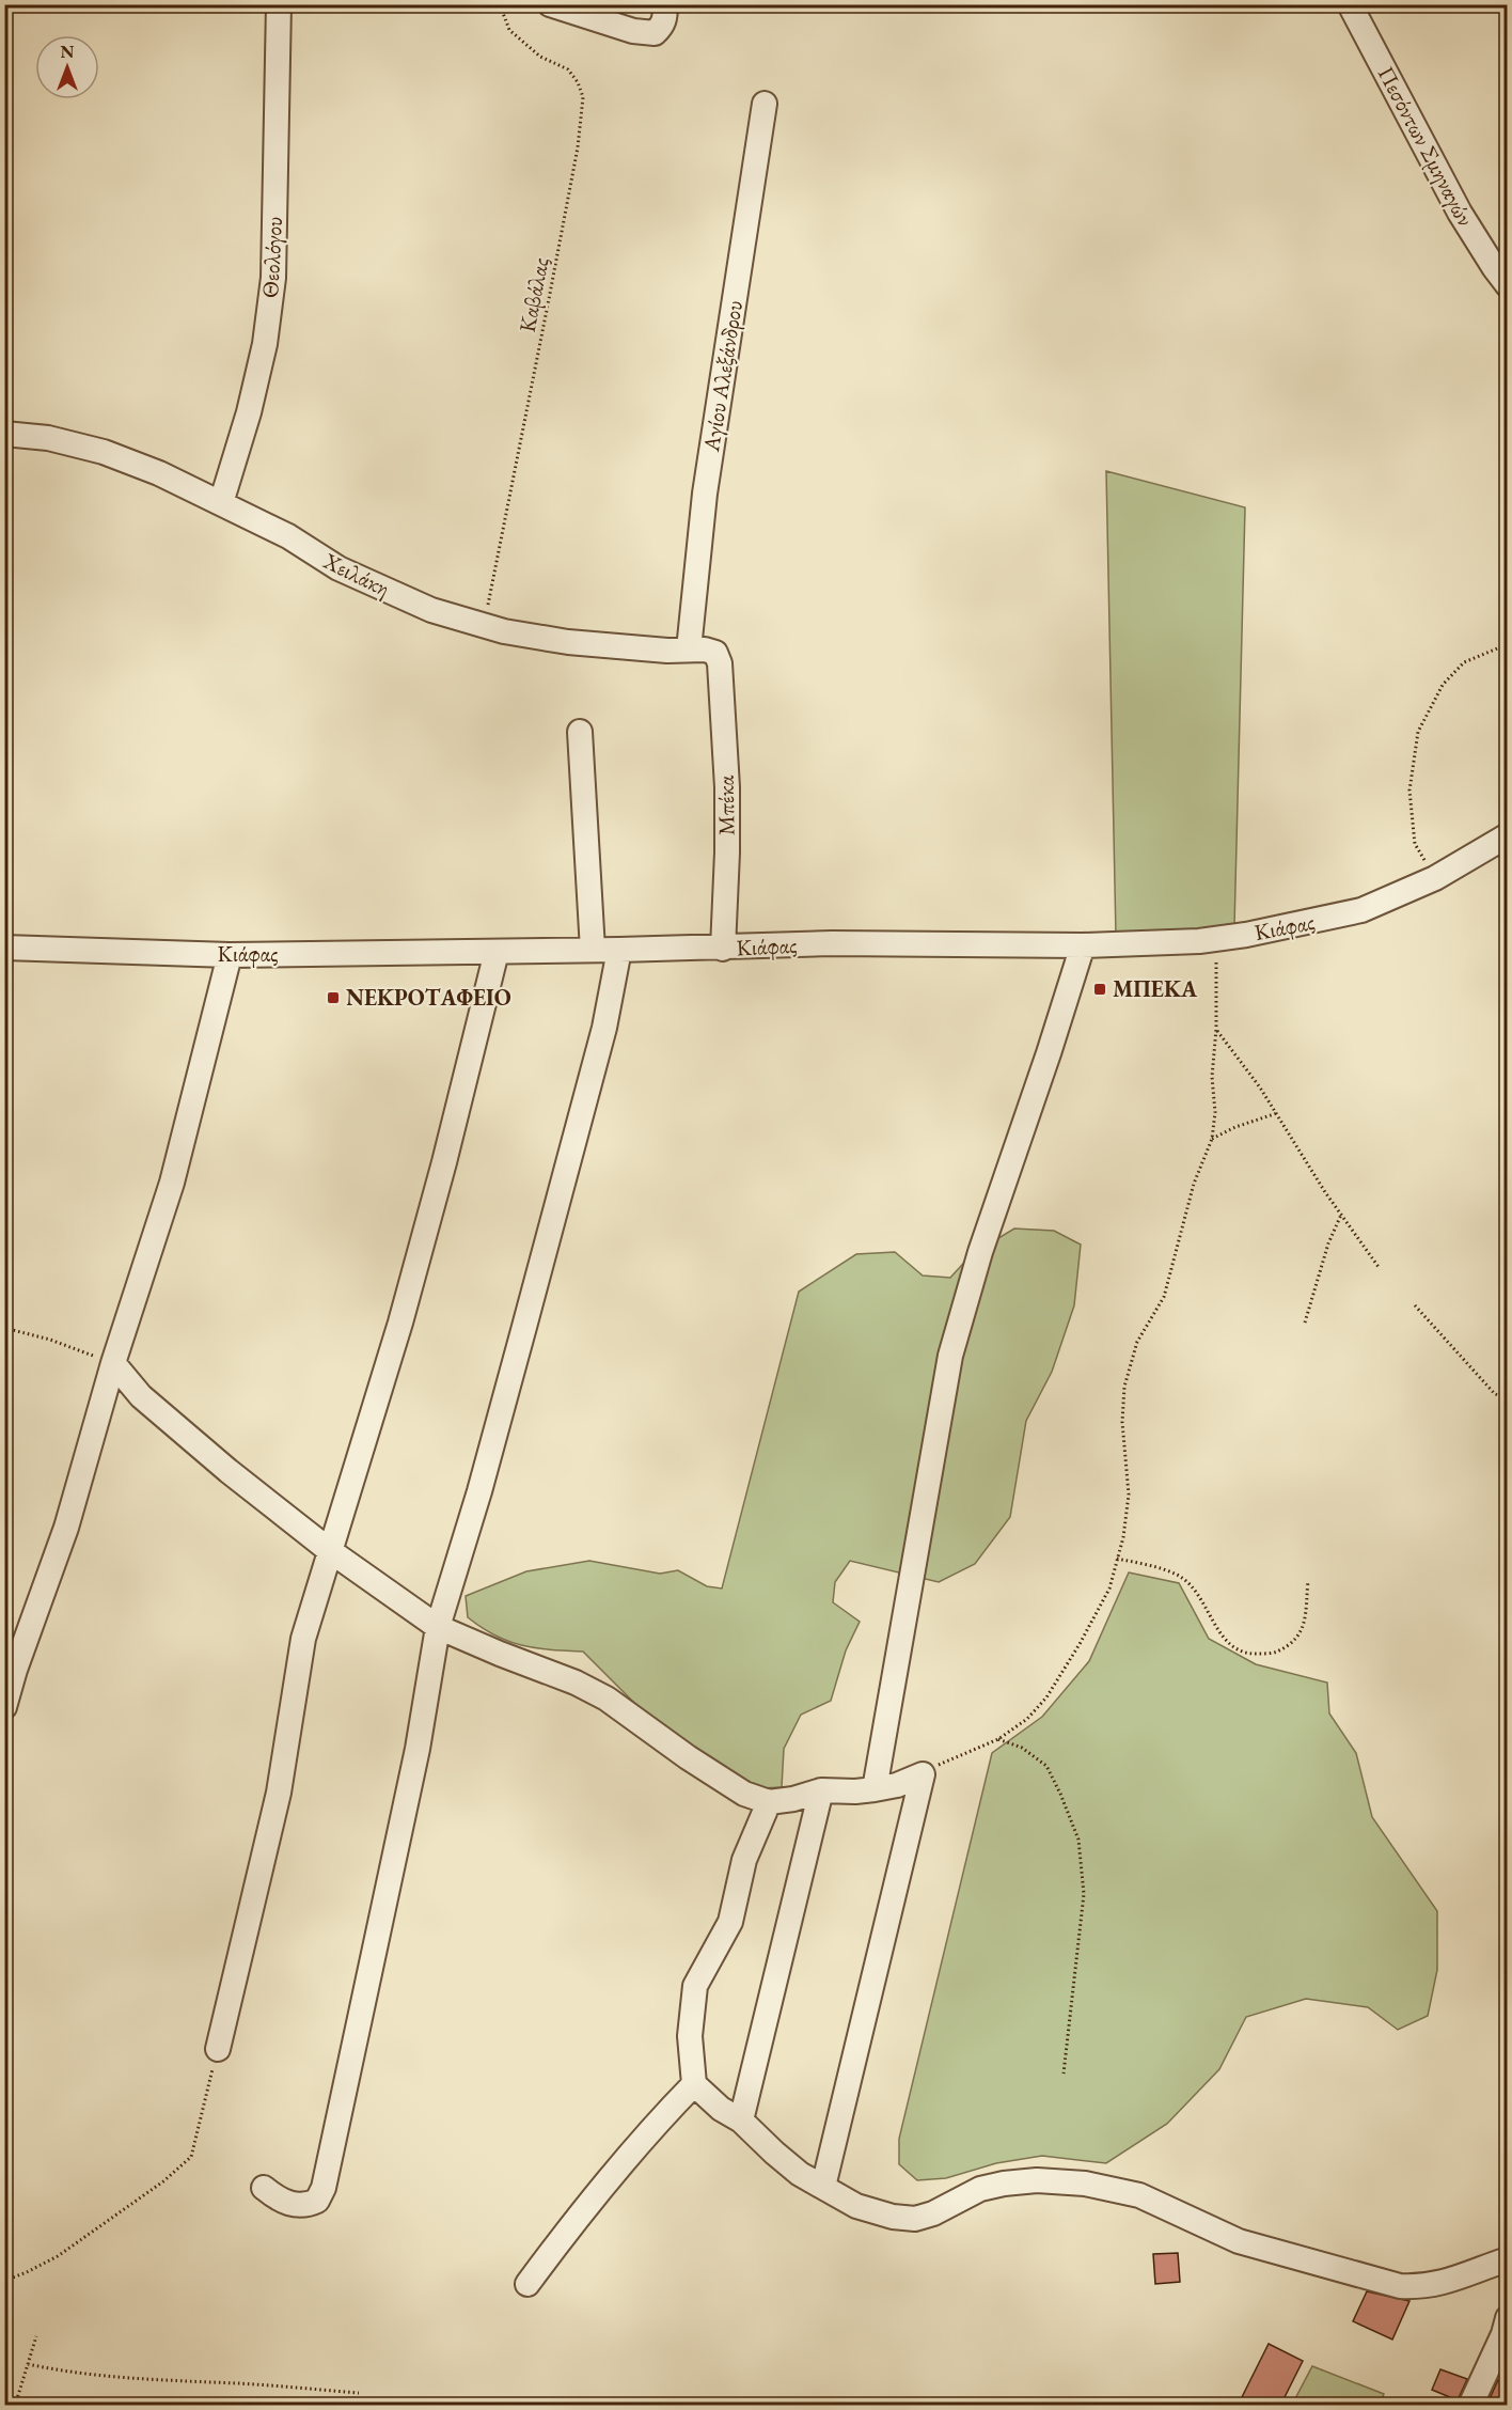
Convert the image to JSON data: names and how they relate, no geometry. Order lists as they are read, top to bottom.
{
  "streets": {
    "street": [
      "Πεσόντων Σμηναγών",
      "Θεολόγου",
      "Αγίου Αλεξάνδρου",
      "Χειλάκη",
      "Μπέκα",
      "Κιάφας"
    ],
    "path": ["Καβάλας"]
  },
  "crossings": [
    ["Θεολόγου", "Χειλάκη"],
    ["Καβάλας", "Χειλάκη"],
    ["Αγίου Αλεξάνδρου", "Χειλάκη"],
    ["Χειλάκη", "Μπέκα"],
    ["Μπέκα", "Κιάφας"]
  ],
  "places": {
    "transit": ["ΜΠΕΚΑ", "ΝΕΚΡΟΤΑΦΕΙΟ"]
  },
  "north": "top"
}
